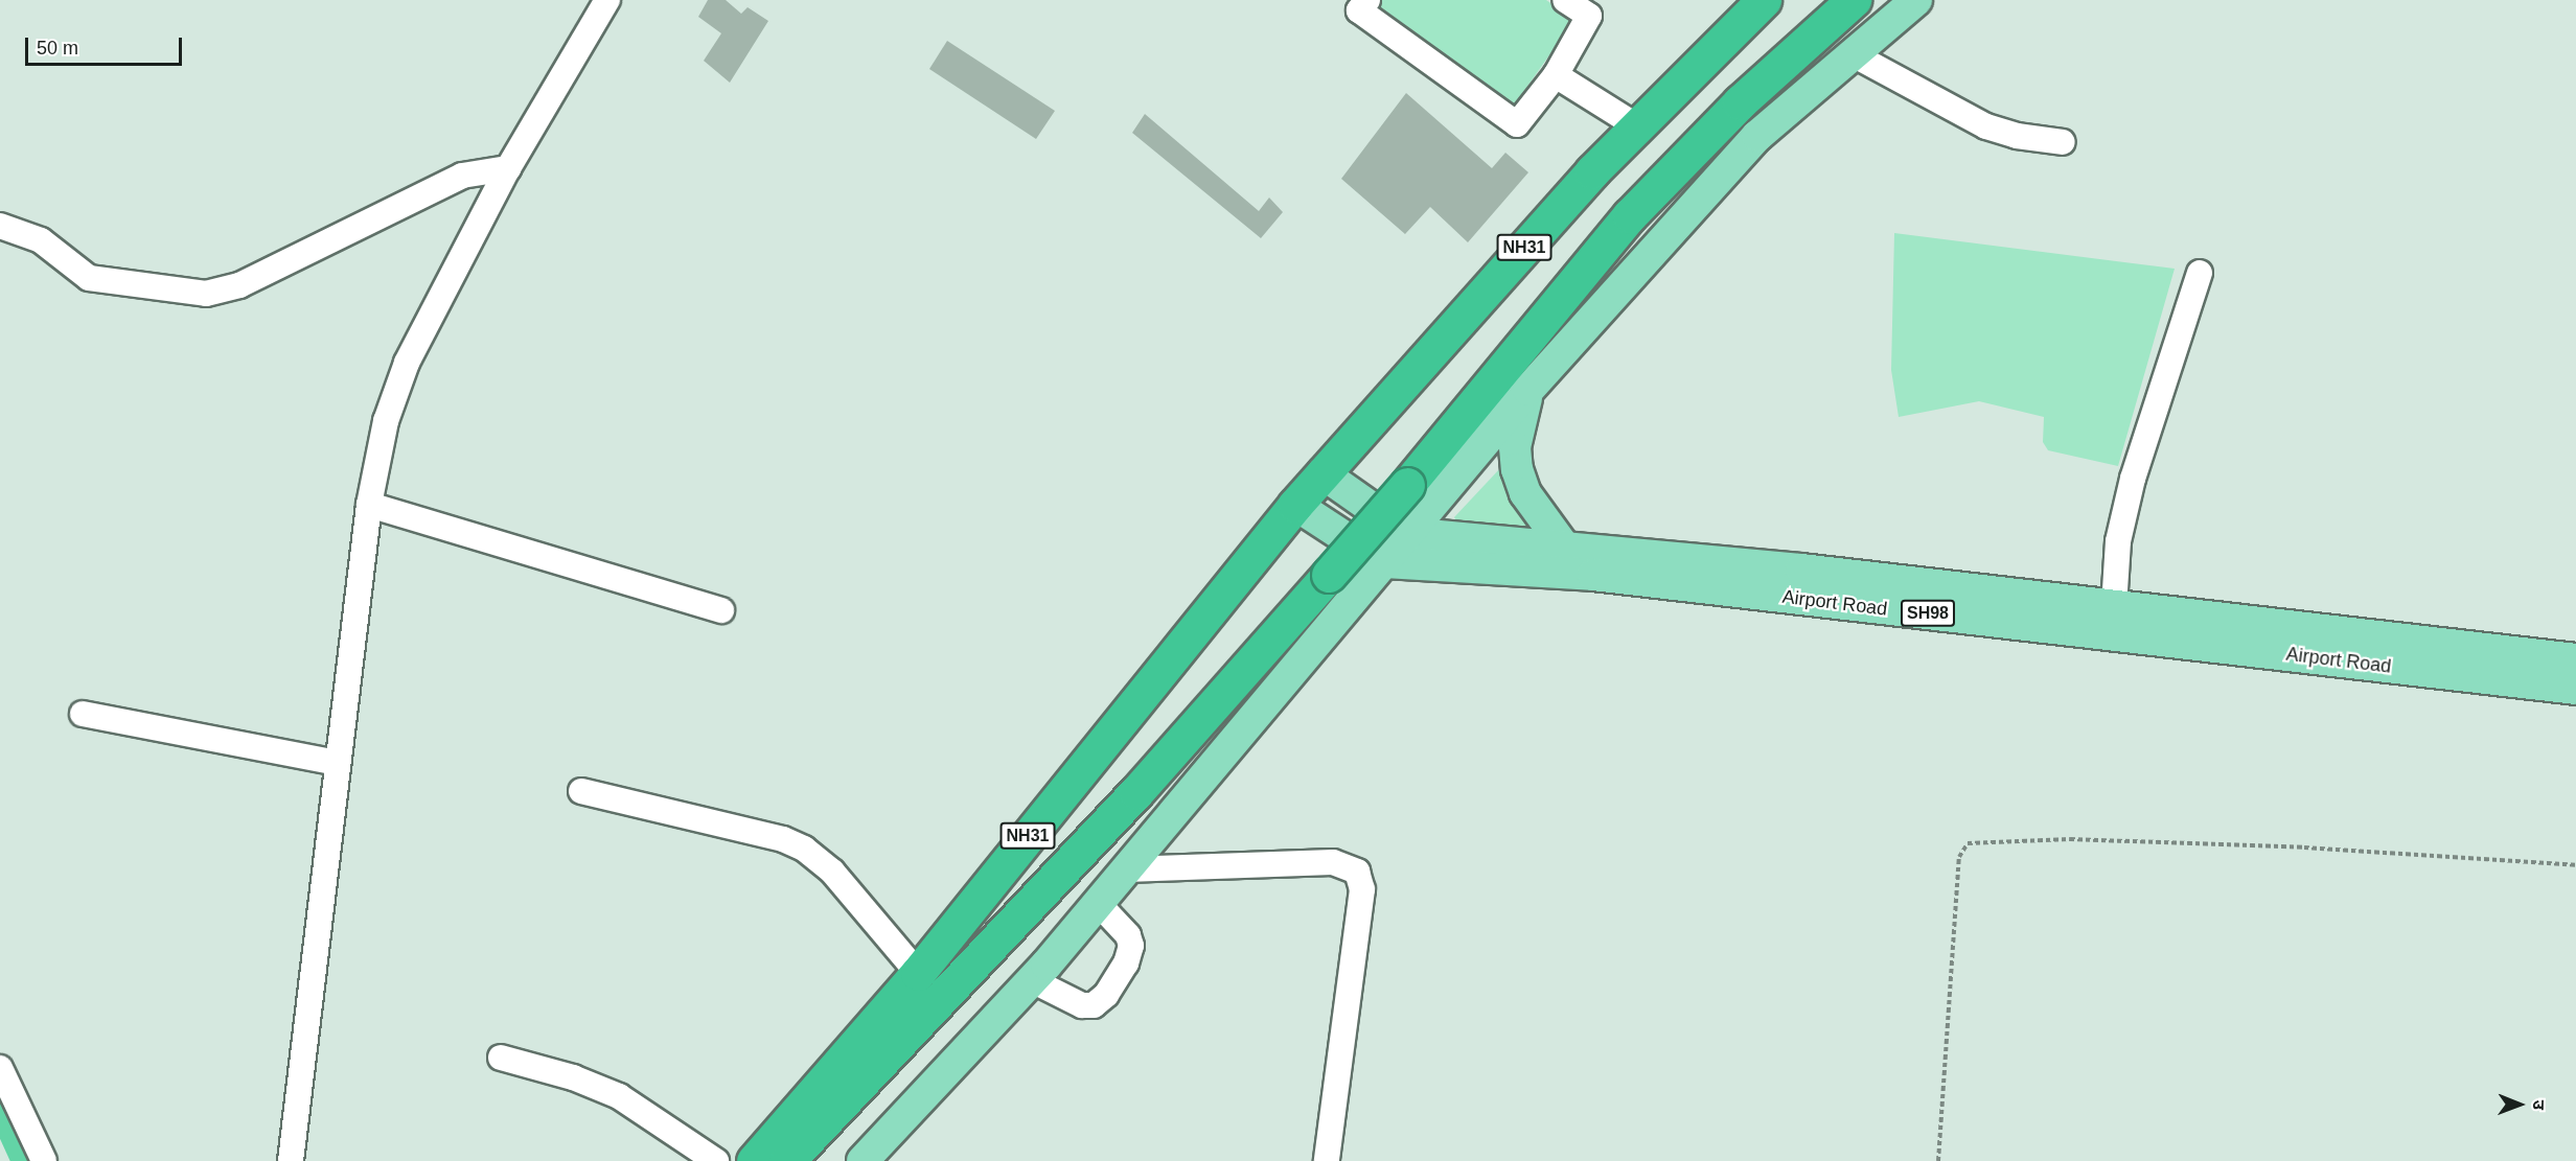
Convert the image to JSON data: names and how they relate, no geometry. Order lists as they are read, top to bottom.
{
  "streets": {
    "highway": ["NH31"],
    "main road": ["Airport Road", "SH98"]
  },
  "crossings": [
    ["NH31", "Airport Road"]
  ],
  "scale_bar": "50 m",
  "north": "right"
}
